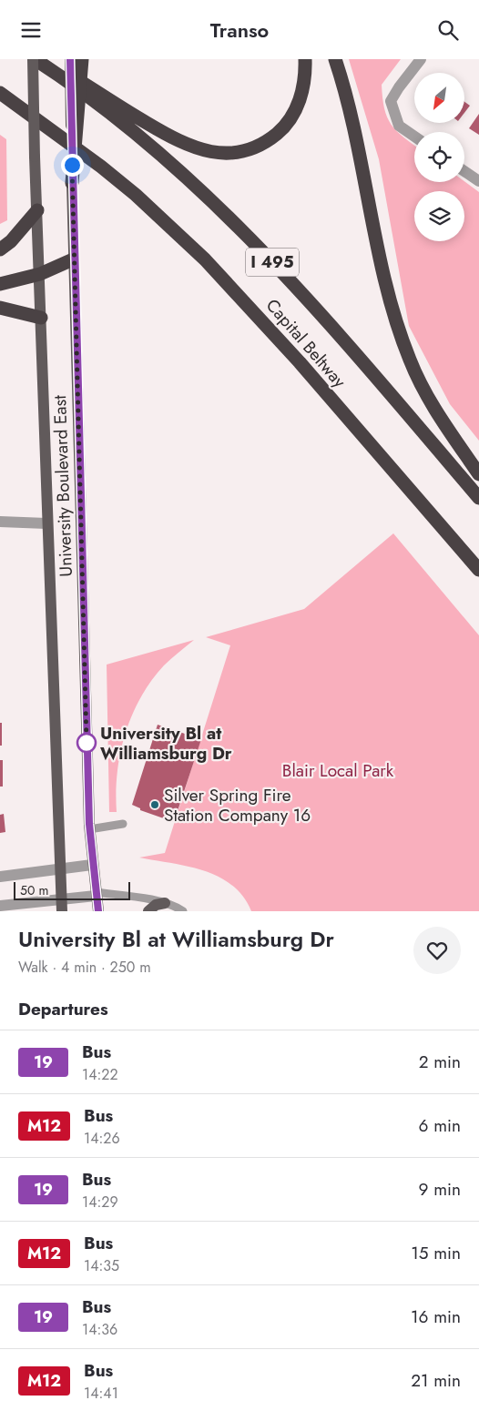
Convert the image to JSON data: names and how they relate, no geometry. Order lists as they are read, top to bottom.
{
  "streets": {
    "highway": ["I 495", "Capital Beltway"],
    "main road": ["University Boulevard East"]
  },
  "crossings": [
    ["Capital Beltway", "University Boulevard East"]
  ],
  "parks": ["Blair Local Park"],
  "places": ["University Bl at Williamsburg Dr", "Silver Spring Fire Station Company 16"],
  "lines": ["bus line 19"],
  "scale_bar": "50 m",
  "north": "bottom left",
  "page": {
    "header": "Transo",
    "scale": "50 m",
    "heading": [
      ["University Bl at Williamsburg Dr", "Walk · 4 min · 250 m"],
      "Departures"
    ],
    "list": [
      {
        "mark": "19",
        "name": "Bus",
        "note": "14:22",
        "value": "2 min"
      },
      {
        "mark": "M12",
        "name": "Bus",
        "note": "14:26",
        "value": "6 min"
      },
      {
        "mark": "19",
        "name": "Bus",
        "note": "14:29",
        "value": "9 min"
      },
      {
        "mark": "M12",
        "name": "Bus",
        "note": "14:35",
        "value": "15 min"
      },
      {
        "mark": "19",
        "name": "Bus",
        "note": "14:36",
        "value": "16 min"
      },
      {
        "mark": "M12",
        "name": "Bus",
        "note": "14:41",
        "value": "21 min"
      }
    ]
  }
}
